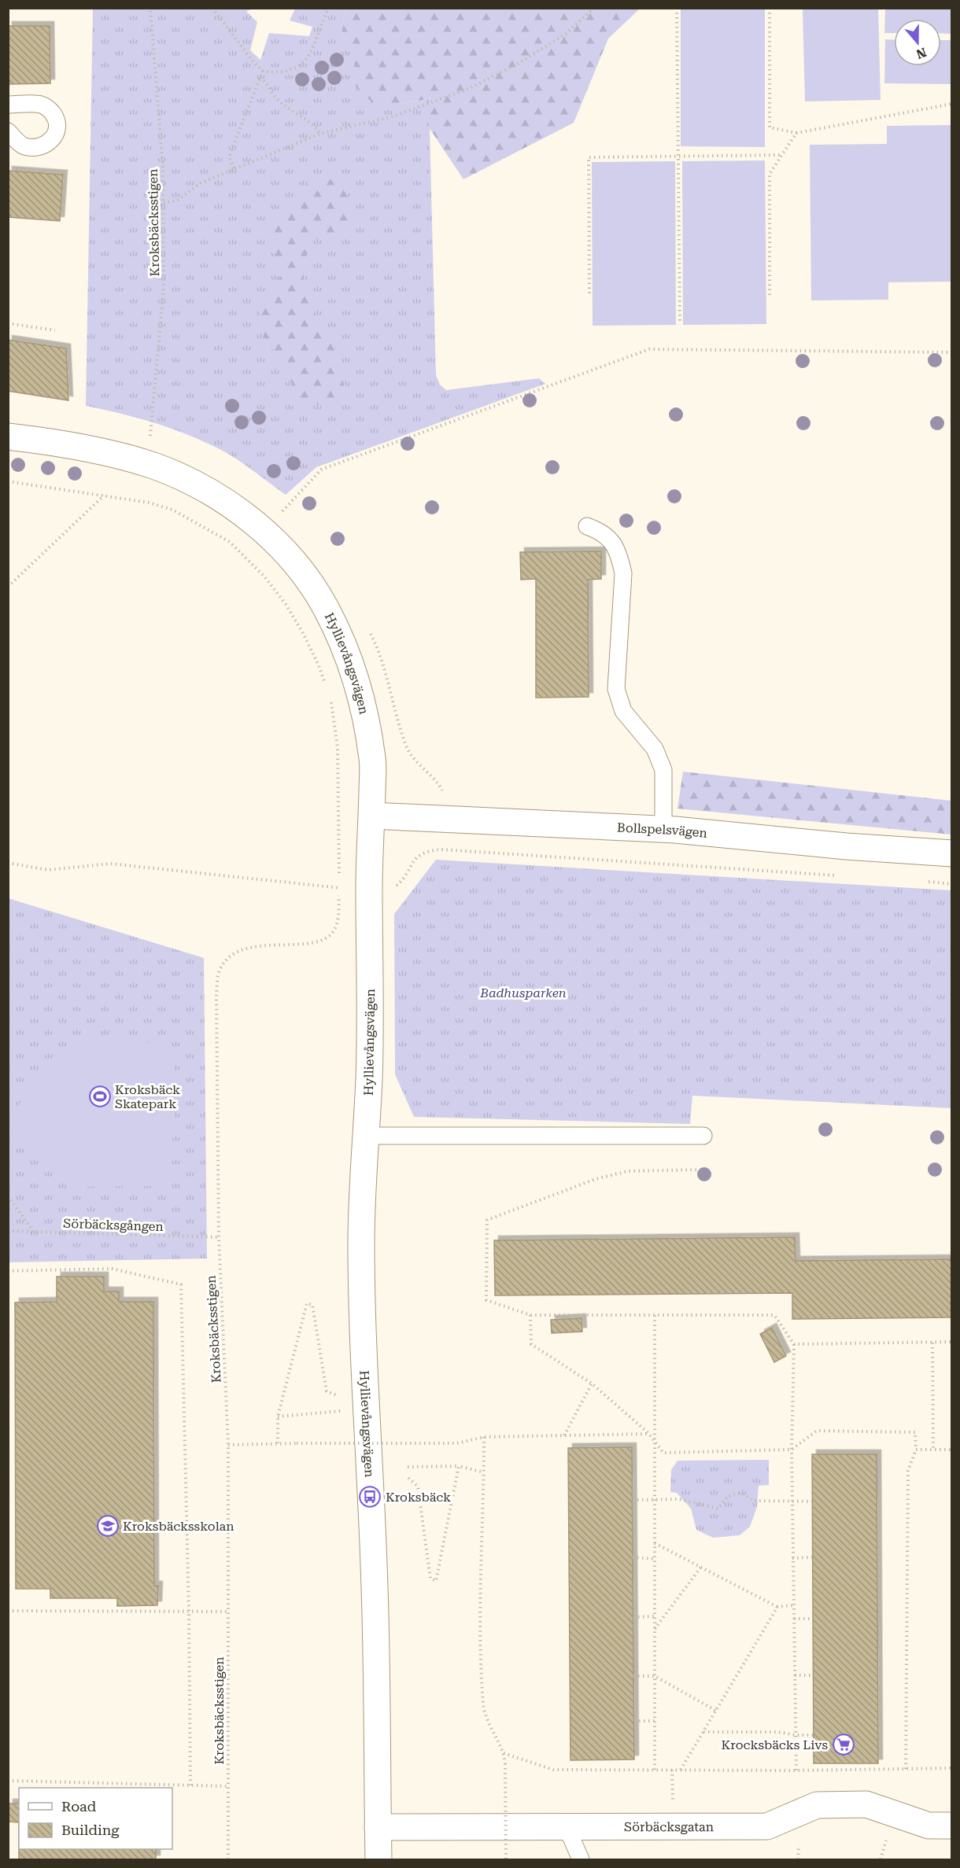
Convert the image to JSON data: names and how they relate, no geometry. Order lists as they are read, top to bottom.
{
  "streets": {
    "street": ["Hyllievångsvägen", "Bollspelsvägen", "Sörbäcksgatan"],
    "path": ["Kroksbäcksstigen", "Sörbäcksgången"]
  },
  "crossings": [
    ["Kroksbäcksstigen", "Sörbäcksgången"],
    ["Hyllievångsvägen", "Bollspelsvägen"],
    ["Hyllievångsvägen", "Sörbäcksgatan"]
  ],
  "parks": ["Badhusparken"],
  "places": {
    "sports": ["Kroksbäck Skatepark"],
    "bus stop": ["Kroksbäck"],
    "school or university": ["Kroksbäcksskolan"],
    "supermarket": ["Krocksbäcks Livs"]
  },
  "legend": ["Road", "Building"],
  "north": "bottom"
}
